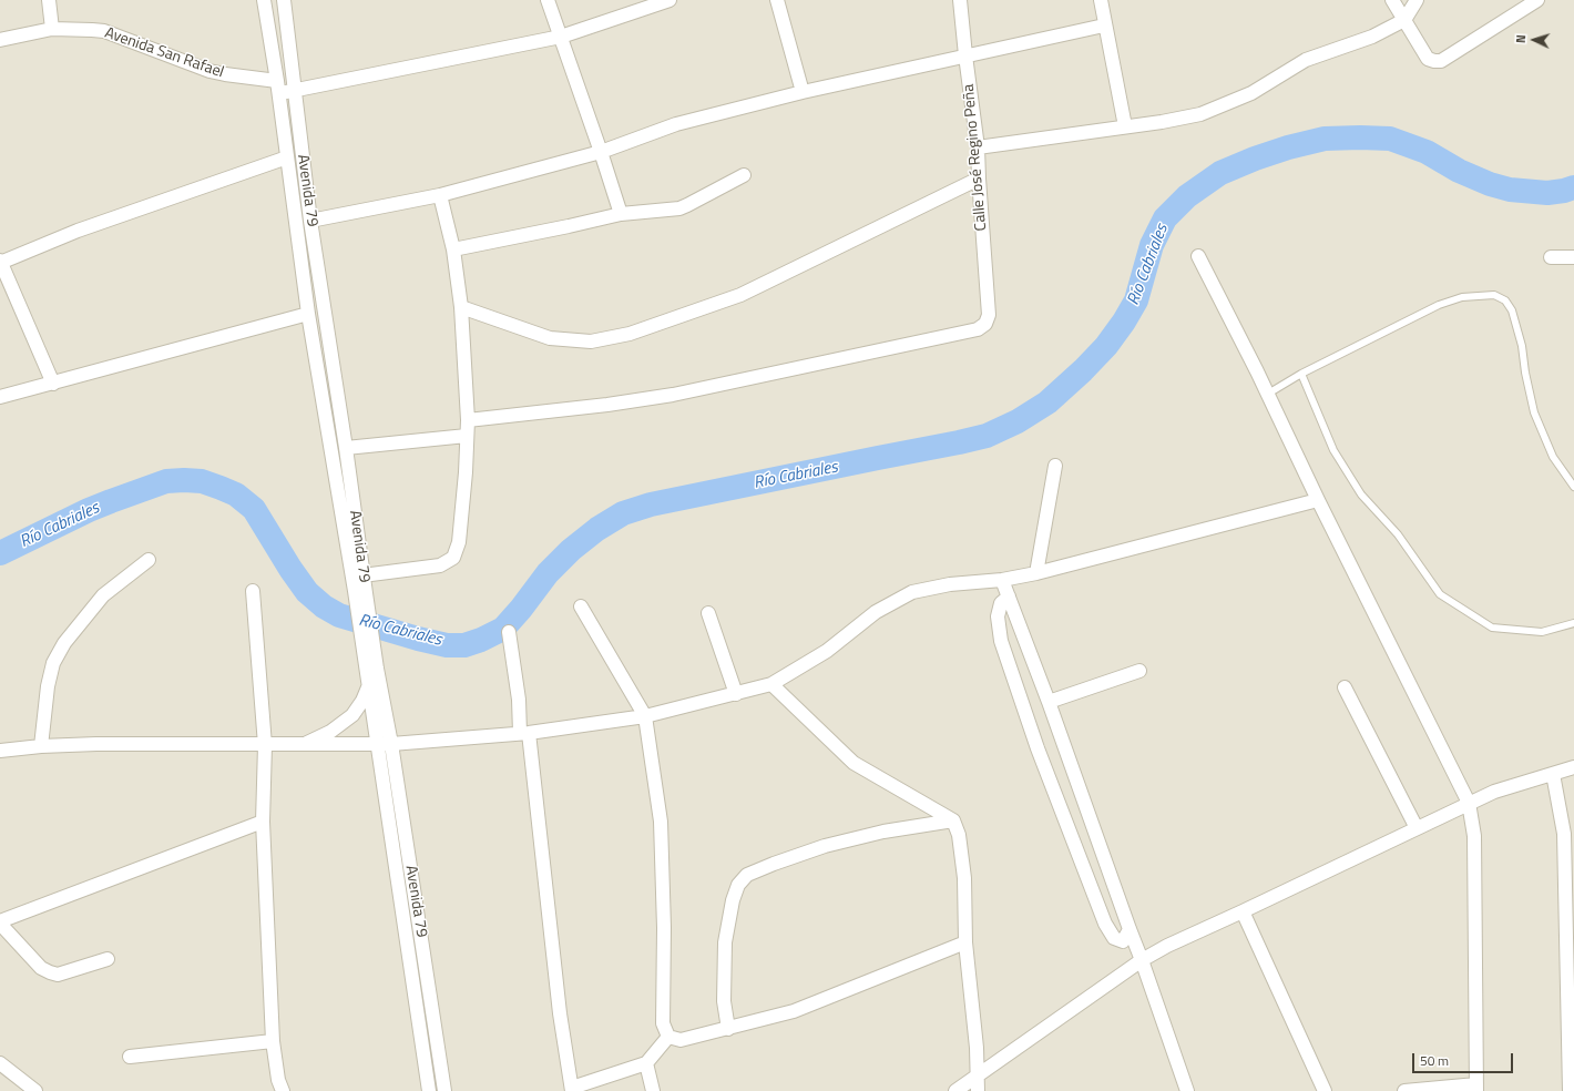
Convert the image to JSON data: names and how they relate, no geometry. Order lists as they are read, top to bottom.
{
  "streets": {
    "street": ["Avenida San Rafael", "Calle José Regino Peña", "Avenida 79"]
  },
  "crossings": [
    ["Avenida San Rafael", "Avenida 79"]
  ],
  "water": ["Río Cabriales"],
  "scale_bar": "50 m",
  "north": "left"
}
